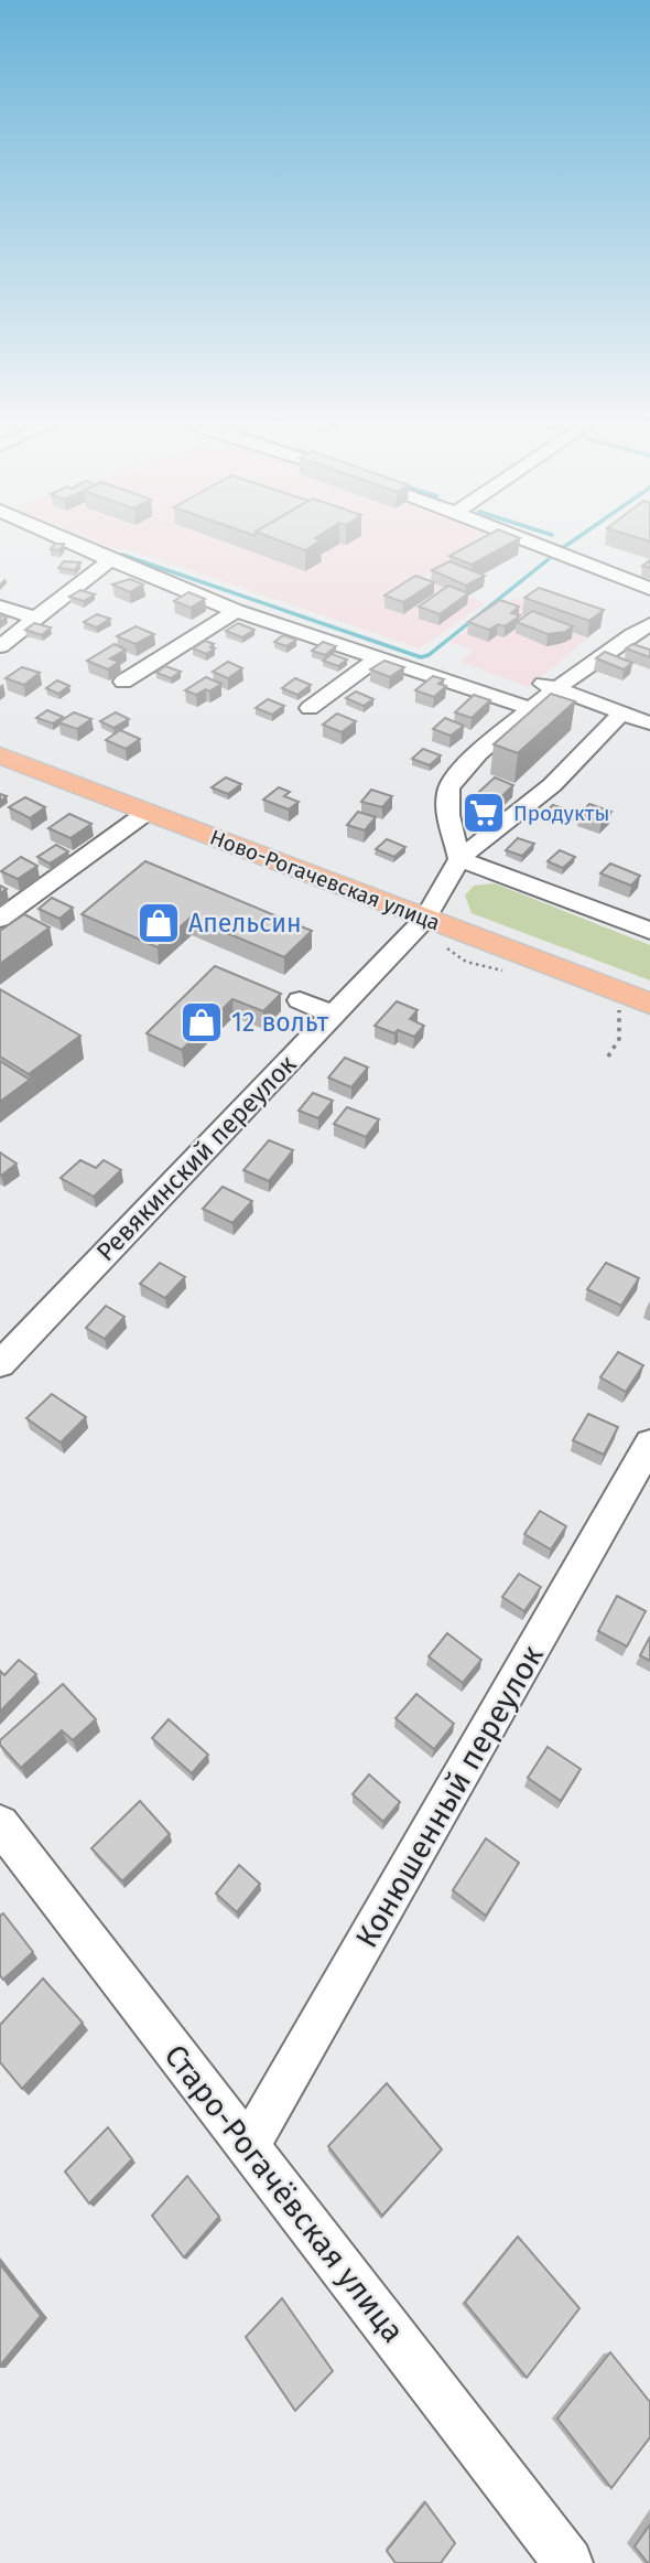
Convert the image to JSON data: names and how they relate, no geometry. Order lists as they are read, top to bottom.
{
  "streets": {
    "main road": ["Ново-Рогачевская улица"],
    "street": ["Ревякинский переулок", "Конюшенный переулок", "Старо-Рогачёвская улица"]
  },
  "crossings": [
    ["Ново-Рогачевская улица", "Ревякинский переулок"],
    ["Конюшенный переулок", "Старо-Рогачёвская улица"]
  ],
  "places": {
    "supermarket": ["Продукты"],
    "shop": ["Апельсин", "12 вольт"]
  }
}
